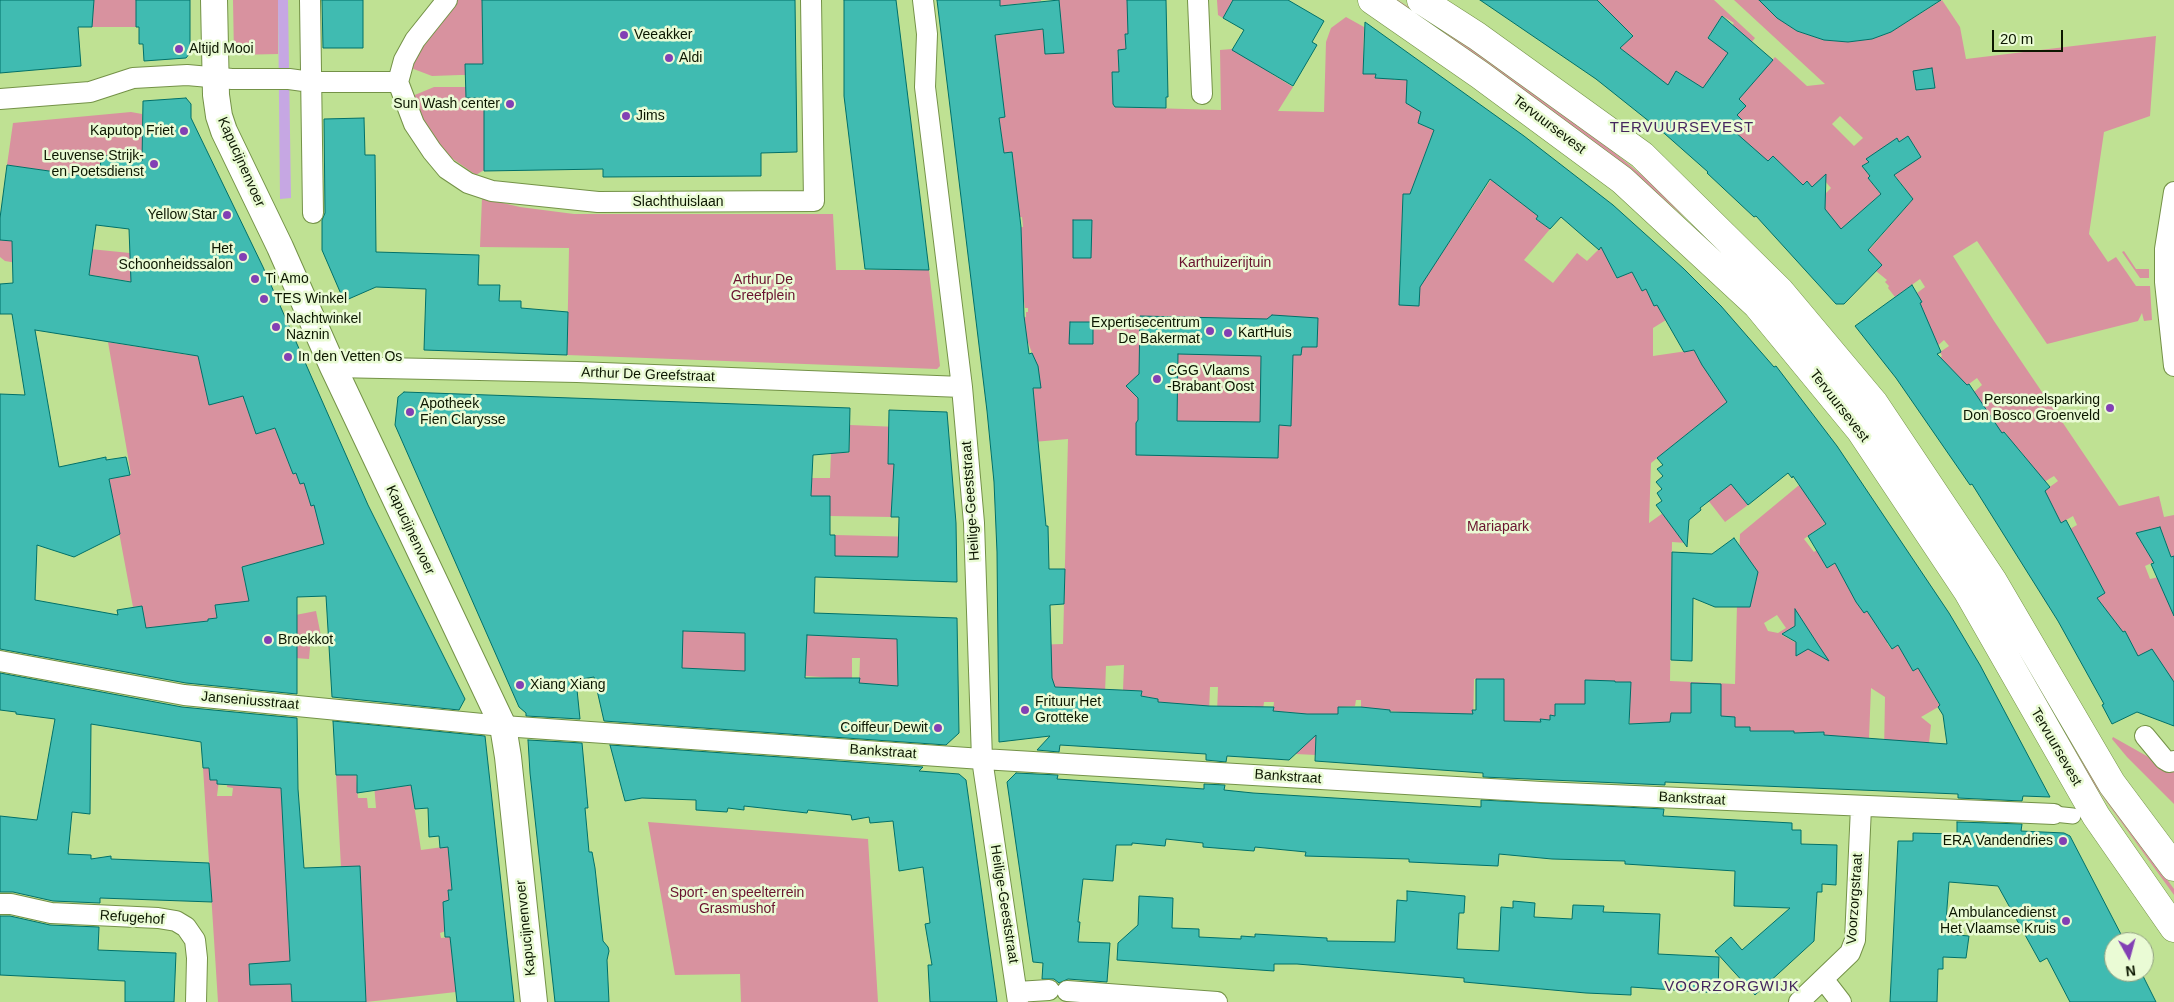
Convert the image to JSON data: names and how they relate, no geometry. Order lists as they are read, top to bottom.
{
  "streets": {
    "main road": ["Tervuursevest"],
    "street": [
      "Kapucijnenvoer",
      "Slachthuislaan",
      "Arthur De Greefstraat",
      "Heilige-Geeststraat",
      "Janseniusstraat",
      "Bankstraat",
      "Voorzorgstraat",
      "Refugehof"
    ]
  },
  "crossings": [
    ["Kapucijnenvoer", "Arthur De Greefstraat"],
    ["Kapucijnenvoer", "Janseniusstraat"],
    ["Kapucijnenvoer", "Bankstraat"],
    ["Arthur De Greefstraat", "Heilige-Geeststraat"],
    ["Heilige-Geeststraat", "Bankstraat"],
    ["Janseniusstraat", "Bankstraat"],
    ["Bankstraat", "Voorzorgstraat"]
  ],
  "districts": ["TERVUURSEVEST", "VOORZORGWIJK"],
  "parks": [
    "Karthuizerijtuin",
    "Arthur De Greefplein",
    "Mariapark",
    "Sport- en speelterrein Grasmushof"
  ],
  "places": [
    "Veeakker",
    "Altijd Mooi",
    "Aldi",
    "Sun Wash center",
    "Jims",
    "Kaputop Friet",
    "Leuvense Strijk- en Poetsdienst",
    "Yellow Star",
    "Het Schoonheidssalon",
    "Ti Amo",
    "TES Winkel",
    "Nachtwinkel Naznin",
    "Expertisecentrum De Bakermat",
    "KartHuis",
    "In den Vetten Os",
    "CGG Vlaams -Brabant Oost",
    "Personeelsparking Don Bosco Groenveld",
    "Apotheek Fien Clarysse",
    "Broekkot",
    "Xiang Xiang",
    "Frituur Het Grotteke",
    "Coiffeur Dewit",
    "ERA Vandendries",
    "Ambulancedienst Het Vlaamse Kruis"
  ],
  "scale_bar": "20 m",
  "north": "bottom"
}
